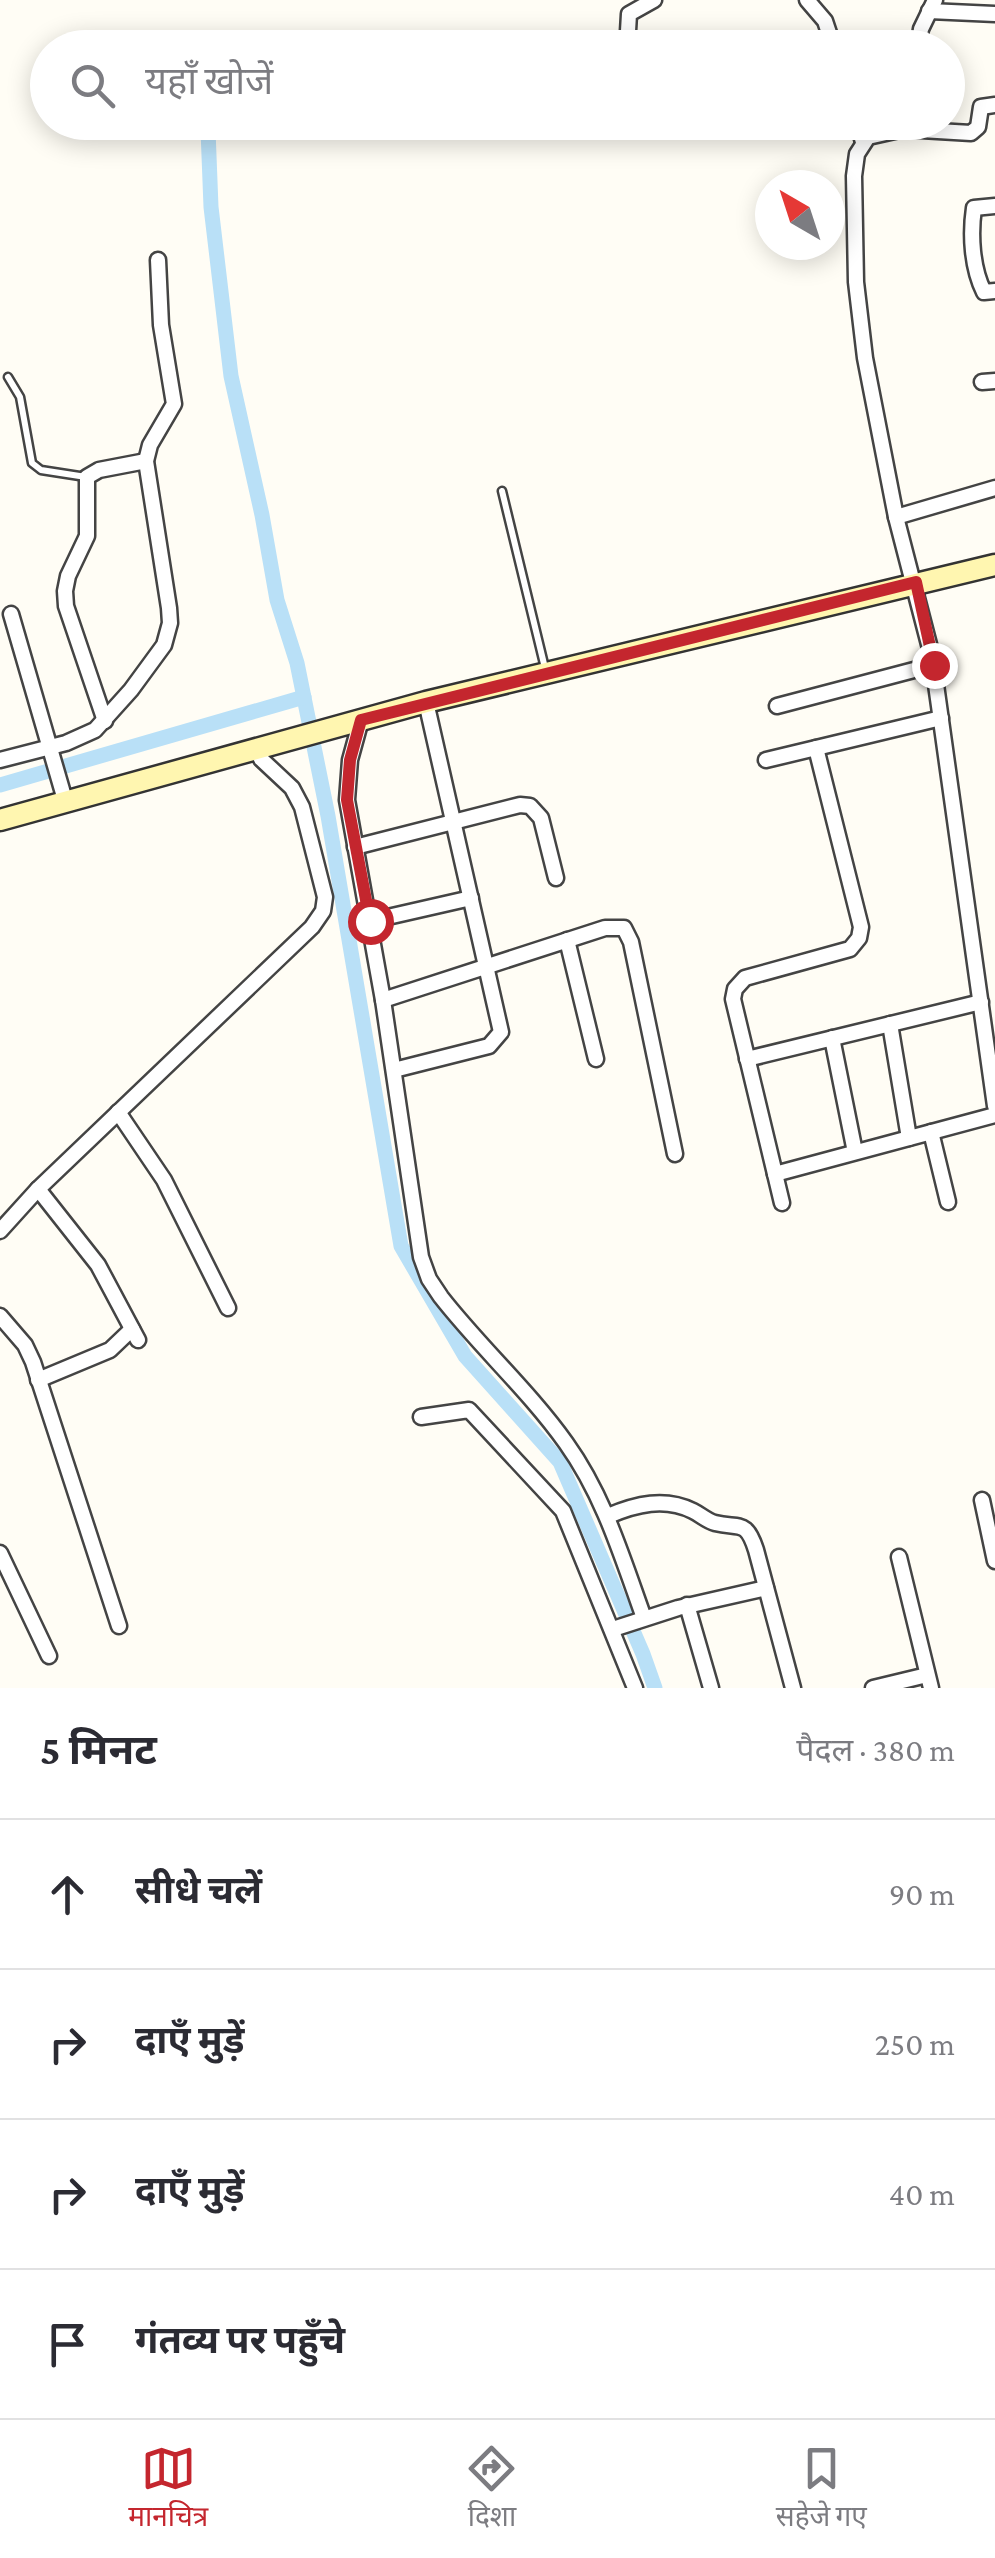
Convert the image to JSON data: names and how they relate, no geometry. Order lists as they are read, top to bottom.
{
  "north": "top left",
  "page": {
    "search": "यहाँ खोजें",
    "heading": ["5 मिनट", "पैदल · 380 m"],
    "list": [
      ["सीधे चलें", "90 m"],
      ["दाएँ मुड़ें", "250 m"],
      ["दाएँ मुड़ें", "40 m"],
      "गंतव्य पर पहुँचे"
    ],
    "nav": ["मानचित्र", "दिशा", "सहेजे गए"]
  }
}
